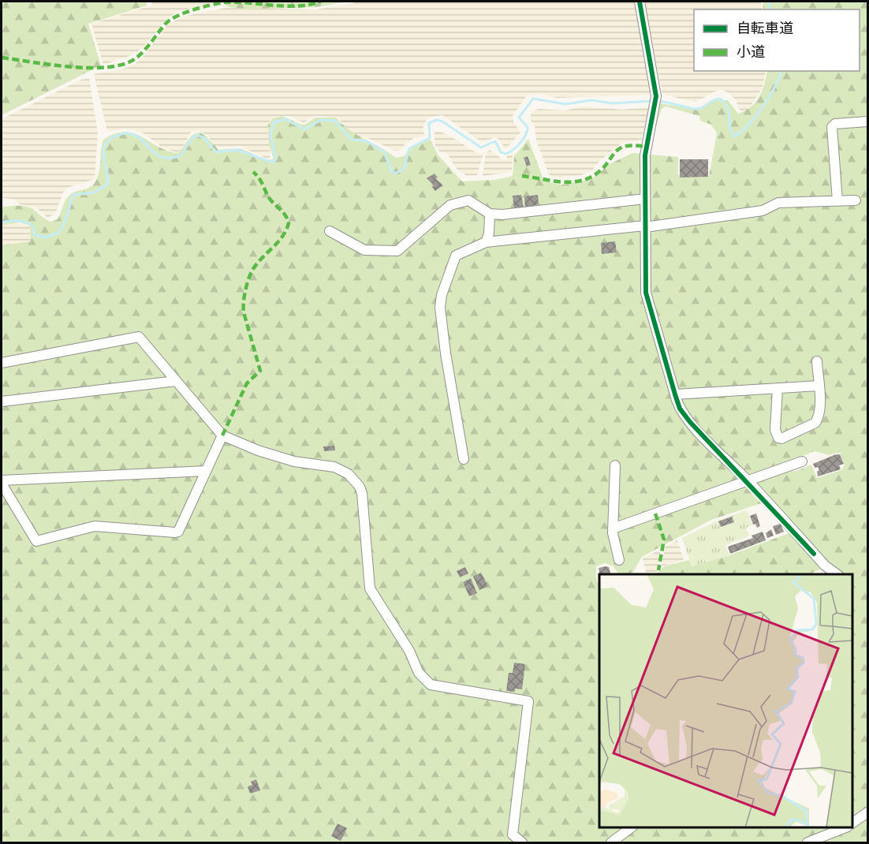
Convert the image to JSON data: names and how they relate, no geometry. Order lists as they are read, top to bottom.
{
  "legend": ["自転車道", "小道"]
}
